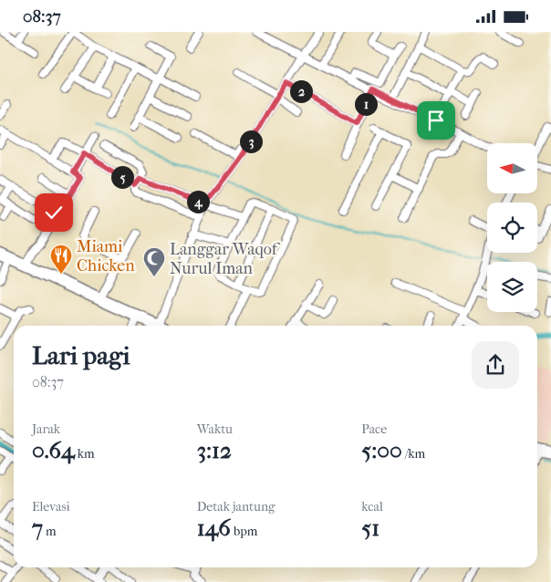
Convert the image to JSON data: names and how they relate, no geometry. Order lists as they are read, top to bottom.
{
  "places": {
    "restaurant": ["Miami Chicken"],
    "mosque": ["Langgar Waqof Nurul Iman"]
  },
  "north": "left",
  "page": {
    "status": "08:37",
    "pins": [
      "2",
      "1",
      "3",
      "5",
      "4"
    ],
    "heading": ["Lari pagi", "08:37"],
    "stats": [
      ["Jarak", "0.64 km"],
      ["Waktu", "3:12"],
      ["Pace", "5:00 /km"],
      ["Elevasi", "7 m"],
      ["Detak jantung", "146 bpm"],
      ["kcal", "51"]
    ]
  }
}
